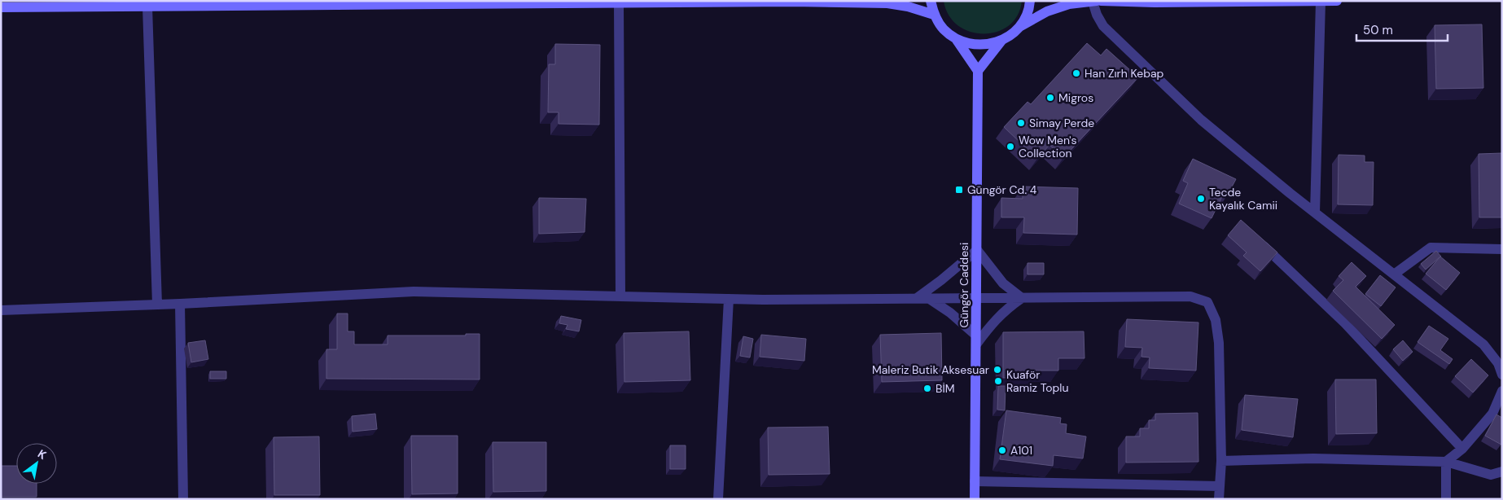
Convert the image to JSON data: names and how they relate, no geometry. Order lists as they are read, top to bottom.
{
  "streets": {
    "main road": ["Güngör Caddesi"]
  },
  "places": {
    "other": [
      "Han Zırh Kebap",
      "Migros",
      "Simay Perde",
      "Wow Men's Collection",
      "Tecde Kayalık Camii",
      "Maleriz Butik Aksesuar",
      "Kuaför Ramiz Toplu",
      "BİM",
      "A101"
    ],
    "transit": ["Güngör Cd. 4"]
  },
  "scale_bar": "50 m",
  "north": "top right"
}
